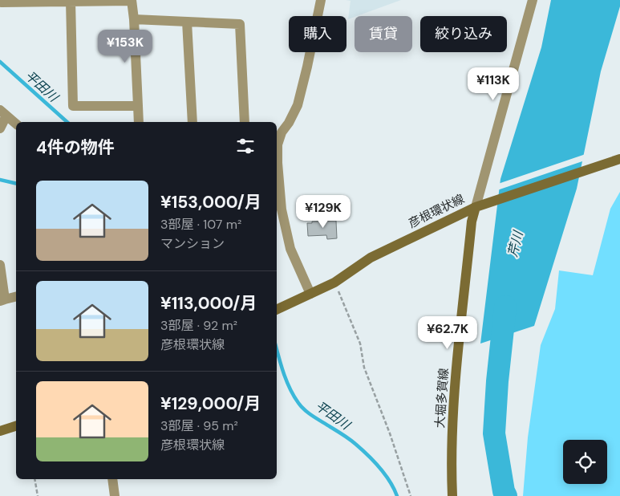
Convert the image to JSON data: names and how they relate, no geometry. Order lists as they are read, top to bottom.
{
  "streets": {
    "main road": ["彦根環状線", "大堀多賀線"]
  },
  "crossings": [
    ["彦根環状線", "大堀多賀線"]
  ],
  "water": ["平田川", "芹川"],
  "page": {
    "chip": ["購入", "賃貸", "絞り込み"],
    "price": [
      "¥153K",
      "¥113K",
      "¥129K",
      "¥62.7K"
    ],
    "heading": "4件の物件",
    "list": [
      {
        "name": "¥153,000/月",
        "note": "3部屋 · 107 m² · マンション"
      },
      {
        "name": "¥113,000/月",
        "note": "3部屋 · 92 m² · 彦根環状線"
      },
      {
        "name": "¥129,000/月",
        "note": "3部屋 · 95 m² · 彦根環状線"
      }
    ]
  }
}
